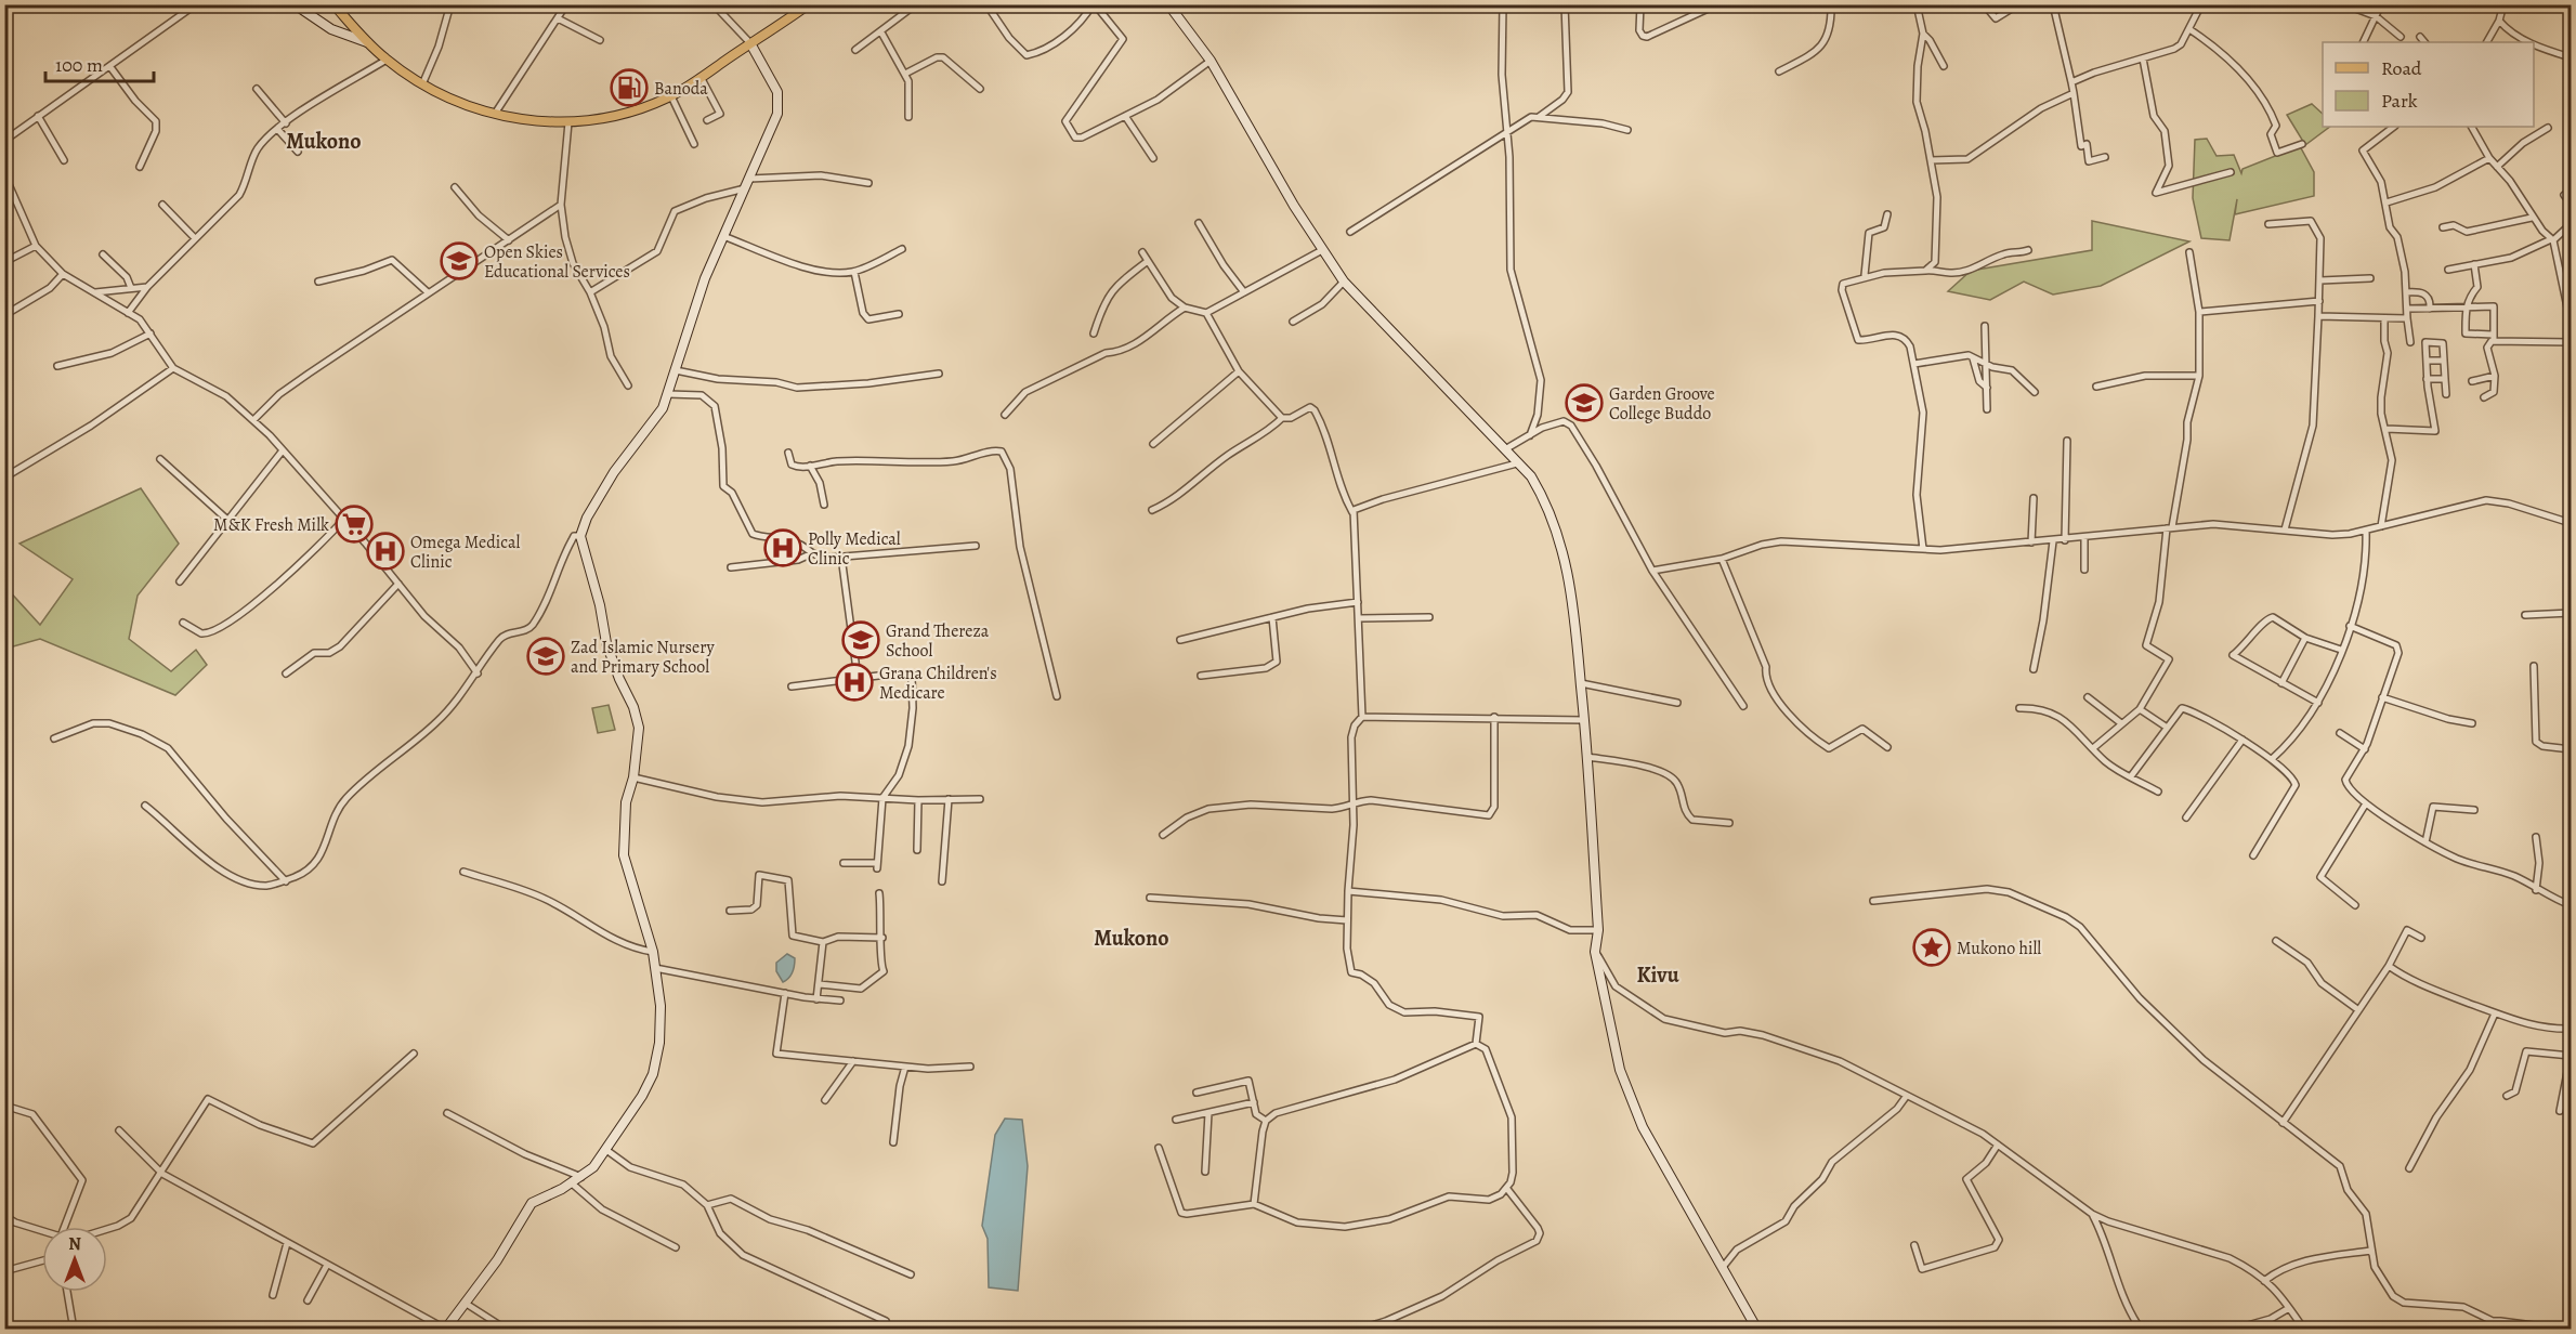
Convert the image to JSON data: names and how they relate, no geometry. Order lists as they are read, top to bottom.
{
  "districts": ["Mukono", "Mukono", "Kivu"],
  "places": {
    "fuel station": ["Banoda"],
    "school or university": [
      "Open Skies Educational Services",
      "Garden Groove College Buddo",
      "Grand Thereza School",
      "Zad Islamic Nursery and Primary School"
    ],
    "supermarket": ["M&K Fresh Milk"],
    "hospital": ["Polly Medical Clinic", "Omega Medical Clinic", "Grana Children's Medicare"],
    "place": ["Mukono hill"]
  },
  "legend": ["Road", "Park"],
  "scale_bar": "100 m",
  "north": "top"
}
